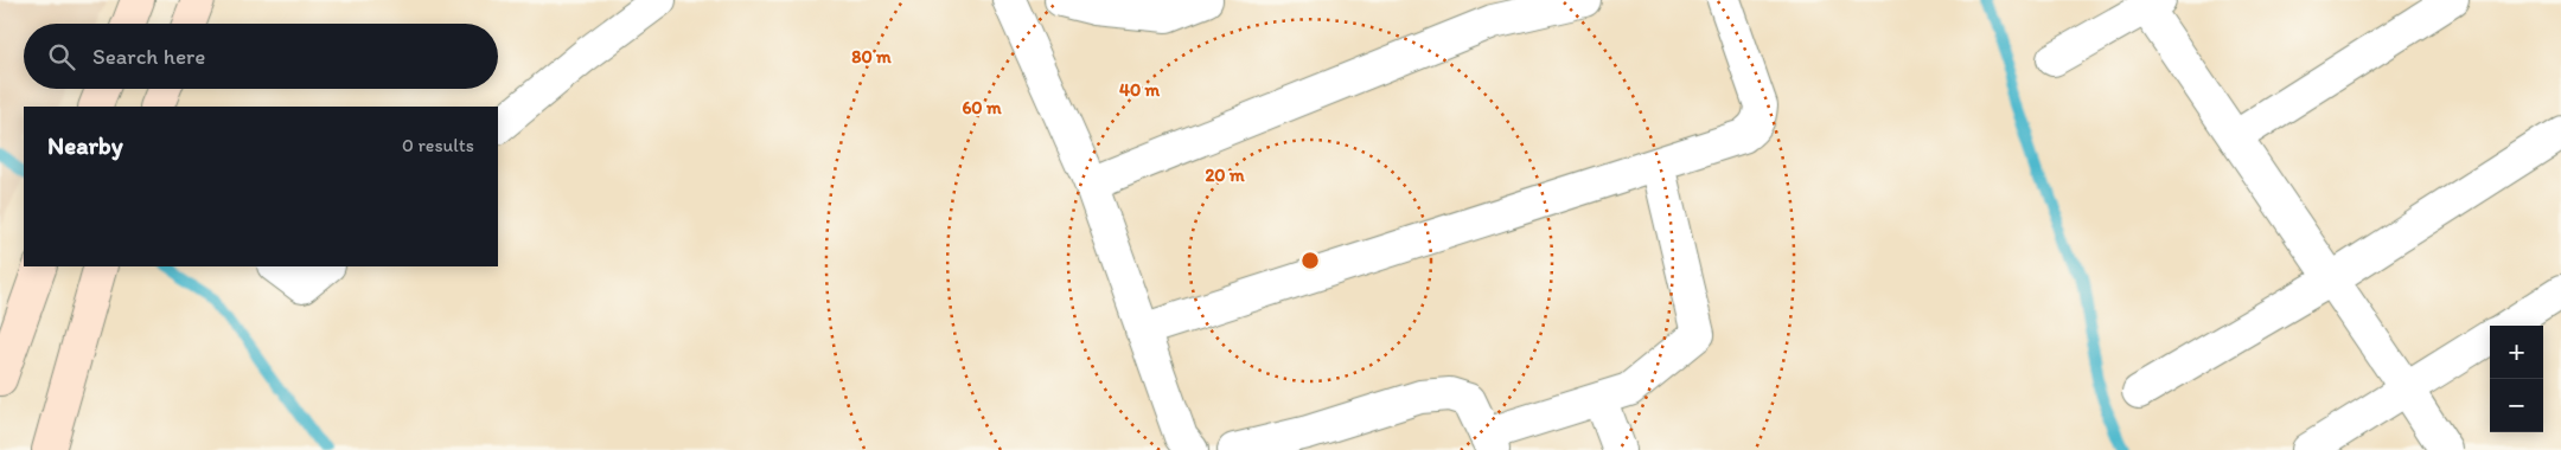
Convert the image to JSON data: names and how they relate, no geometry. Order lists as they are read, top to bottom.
{
  "page": {
    "search": "Search here",
    "heading": ["Nearby", "0 results"],
    "map_buttons": ["+", "−"]
  },
  "rings": [
    "80 m",
    "40 m",
    "60 m",
    "20 m"
  ]
}
